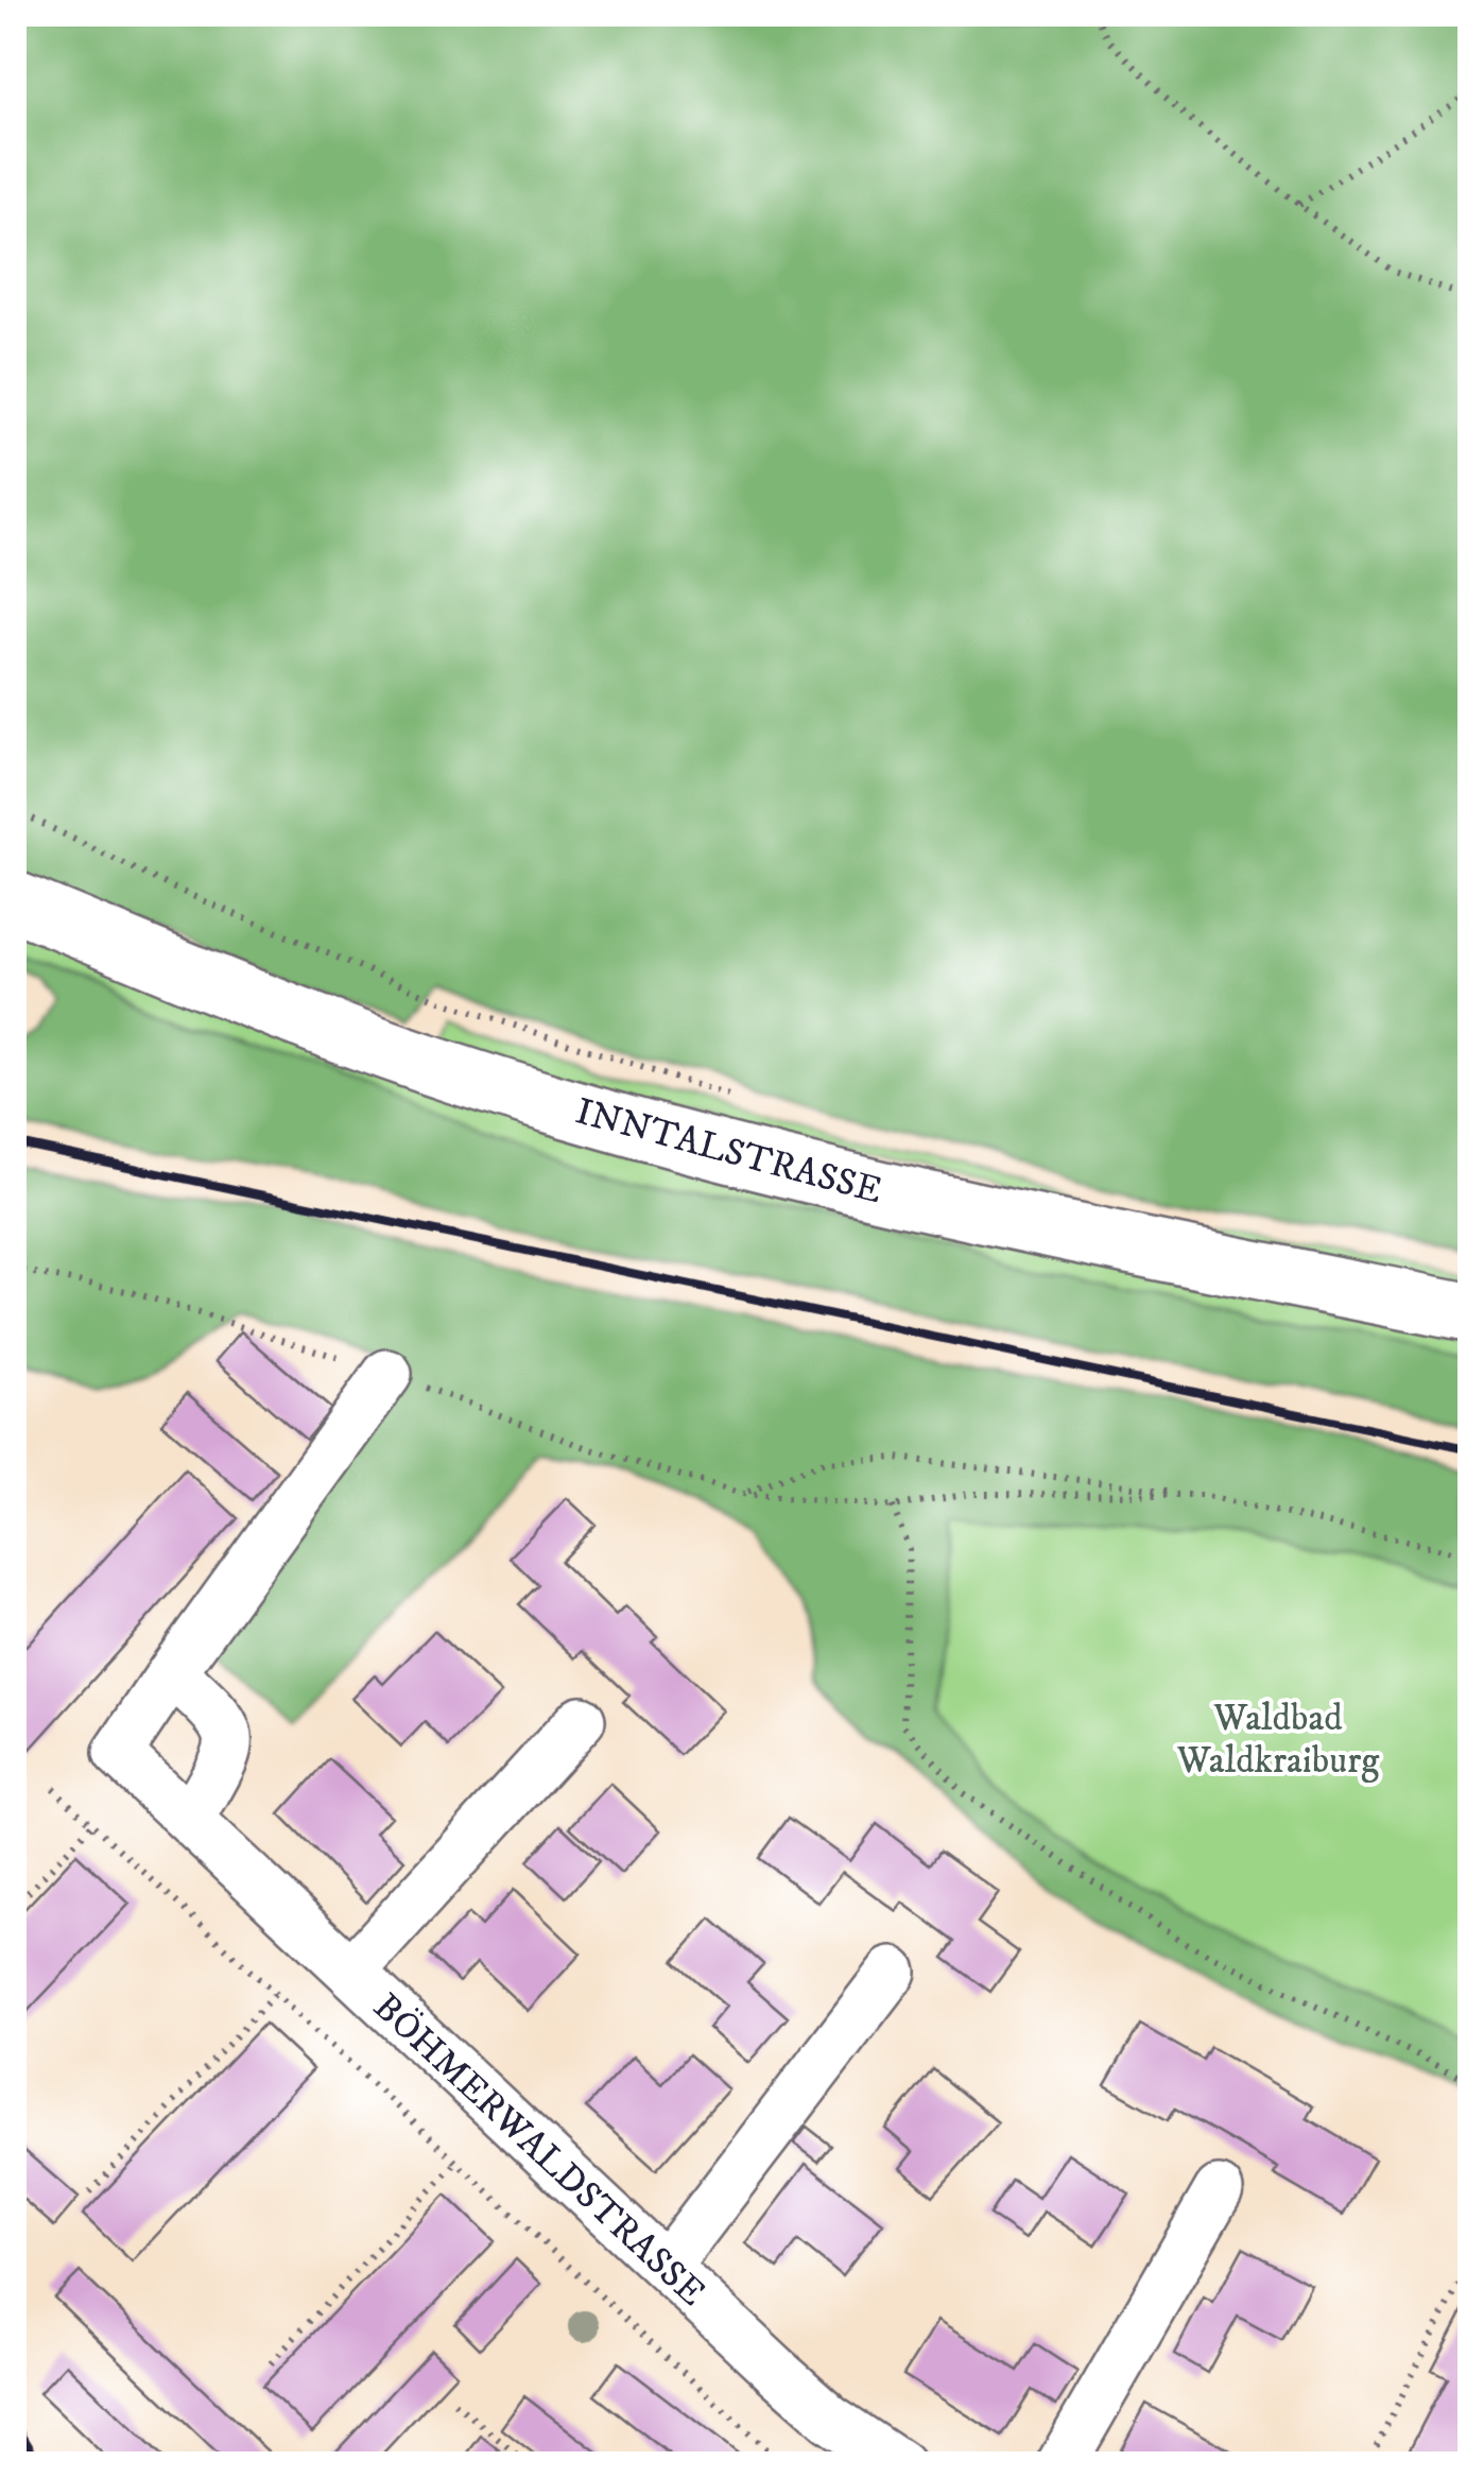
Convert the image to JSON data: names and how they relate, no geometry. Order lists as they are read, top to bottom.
{
  "streets": {
    "main road": ["INNTALSTRASSE"],
    "street": ["BÖHMERWALDSTRASSE"]
  },
  "parks": ["Waldbad Waldkraiburg"]
}
